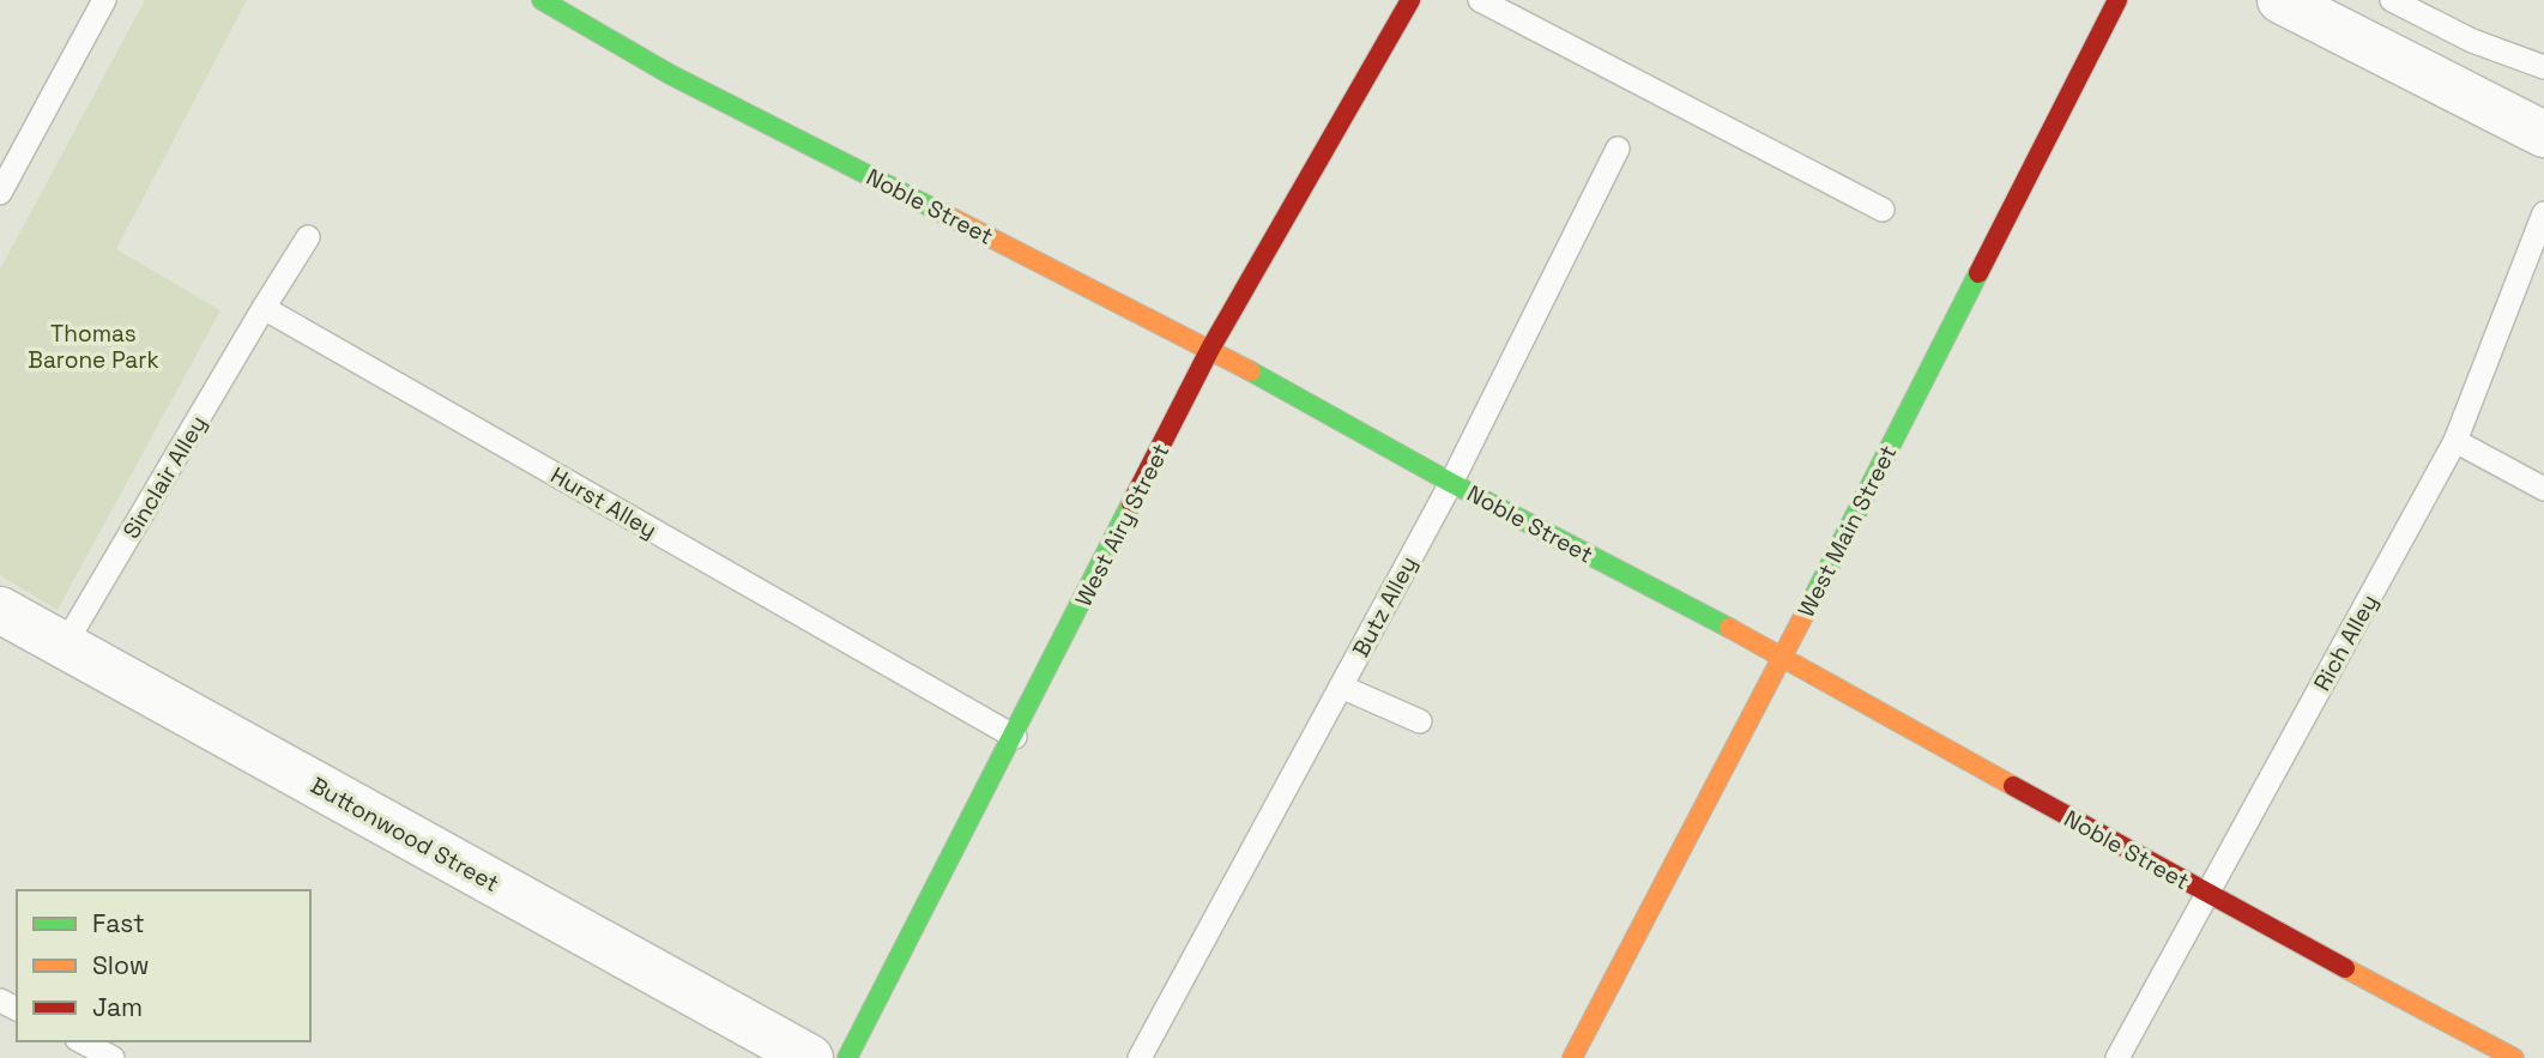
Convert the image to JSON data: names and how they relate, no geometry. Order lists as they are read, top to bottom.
{
  "streets": {
    "main road": ["Noble Street", "West Airy Street", "West Main Street"],
    "street": ["Buttonwood Street"],
    "lane": [
      "Sinclair Alley",
      "Hurst Alley",
      "Butz Alley",
      "Rich Alley"
    ]
  },
  "crossings": [
    ["Noble Street", "West Airy Street"],
    ["Noble Street", "West Main Street"],
    ["Noble Street", "Butz Alley"],
    ["Noble Street", "Rich Alley"],
    ["Sinclair Alley", "Hurst Alley"],
    ["Sinclair Alley", "Buttonwood Street"],
    ["Hurst Alley", "West Airy Street"]
  ],
  "parks": ["Thomas Barone Park"],
  "legend": ["Fast", "Slow", "Jam"]
}
